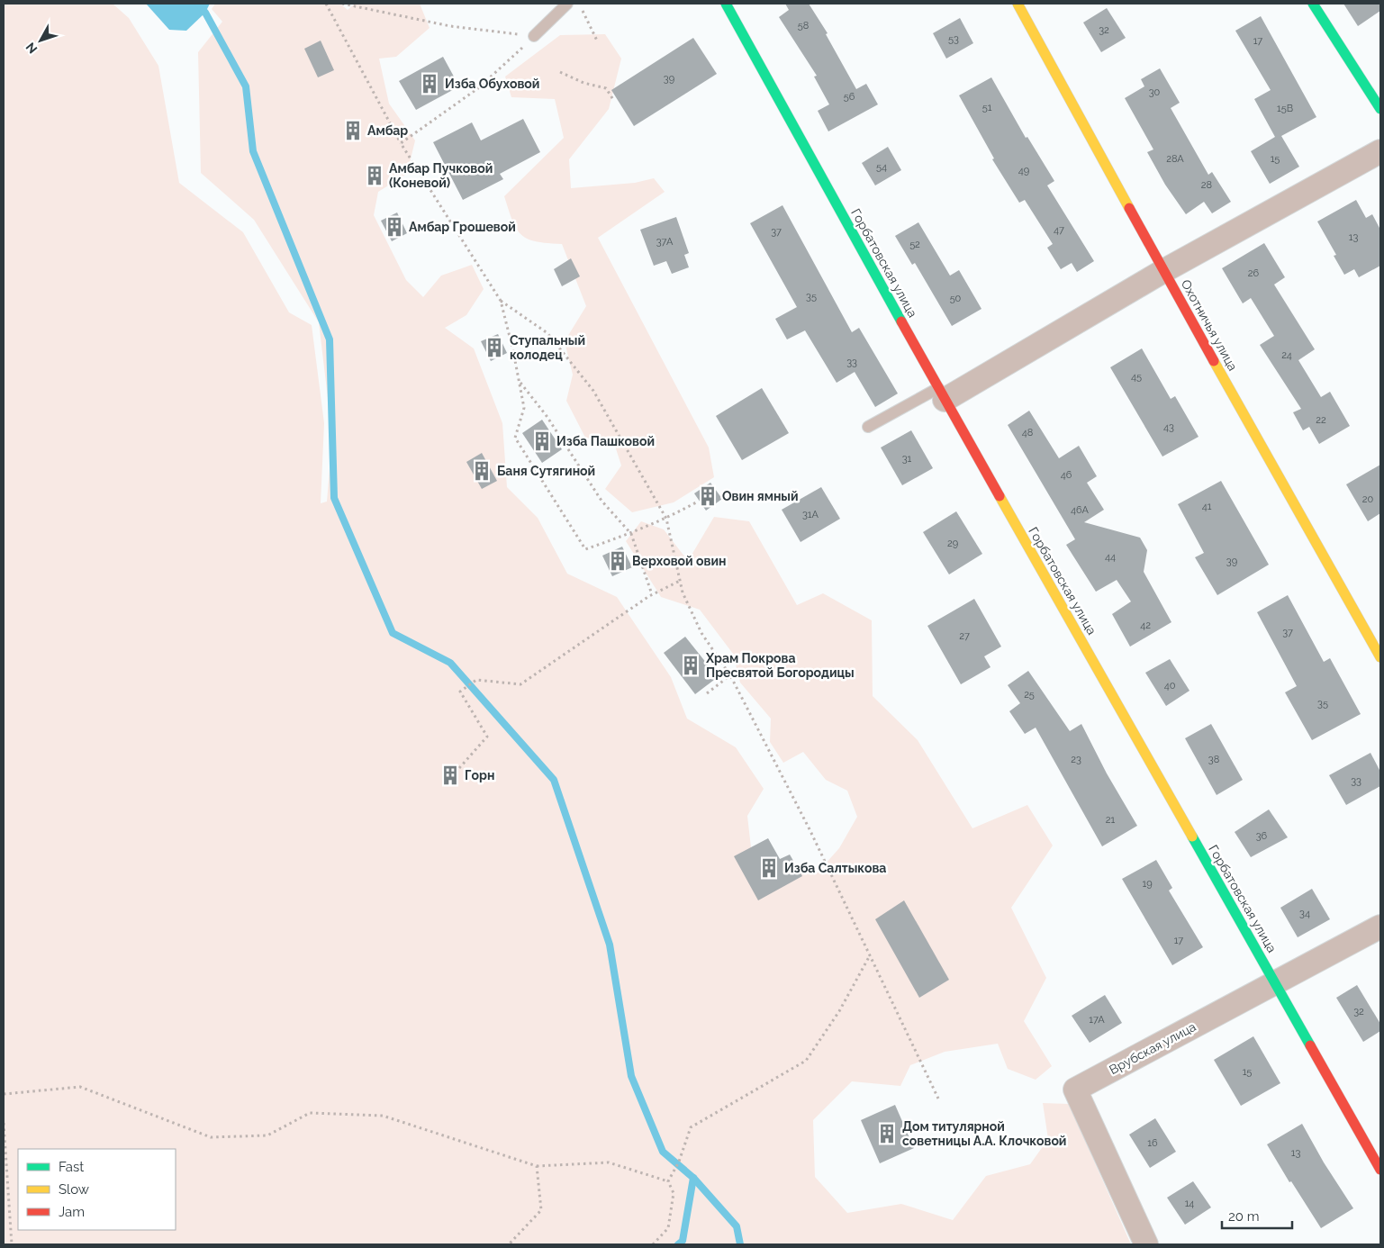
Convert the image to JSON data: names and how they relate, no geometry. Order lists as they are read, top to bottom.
{
  "streets": {
    "street": ["Горбатовская улица", "Охотничья улица", "Врубская улица"]
  },
  "crossings": [
    ["Горбатовская улица", "Врубская улица"]
  ],
  "places": {
    "building": [
      "Изба Обуховой",
      "Амбар",
      "Амбар Пучковой (Коневой)",
      "Амбар Грошевой",
      "Ступальный колодец",
      "Изба Пашковой",
      "Баня Сутягиной",
      "Овин ямный",
      "Верховой овин",
      "Храм Покрова Пресвятой Богородицы",
      "Горн",
      "Изба Салтыкова",
      "Дом титулярной советницы А.А. Клочковой"
    ]
  },
  "house_numbers": [
    "58",
    "32",
    "53",
    "17",
    "39",
    "30",
    "56",
    "51",
    "15В",
    "28А",
    "15",
    "54",
    "49",
    "28",
    "47",
    "37",
    "13",
    "37А",
    "52",
    "26",
    "35",
    "50",
    "24",
    "33",
    "45",
    "22",
    "43",
    "48",
    "31",
    "46",
    "20",
    "41",
    "46А",
    "31А",
    "29",
    "44",
    "39",
    "42",
    "37",
    "27",
    "40",
    "25",
    "35",
    "23",
    "38",
    "33",
    "21",
    "36",
    "19",
    "34",
    "17",
    "32",
    "17А",
    "15",
    "16",
    "13",
    "14"
  ],
  "legend": ["Fast", "Slow", "Jam"],
  "scale_bar": "20 m",
  "north": "bottom left"
}
